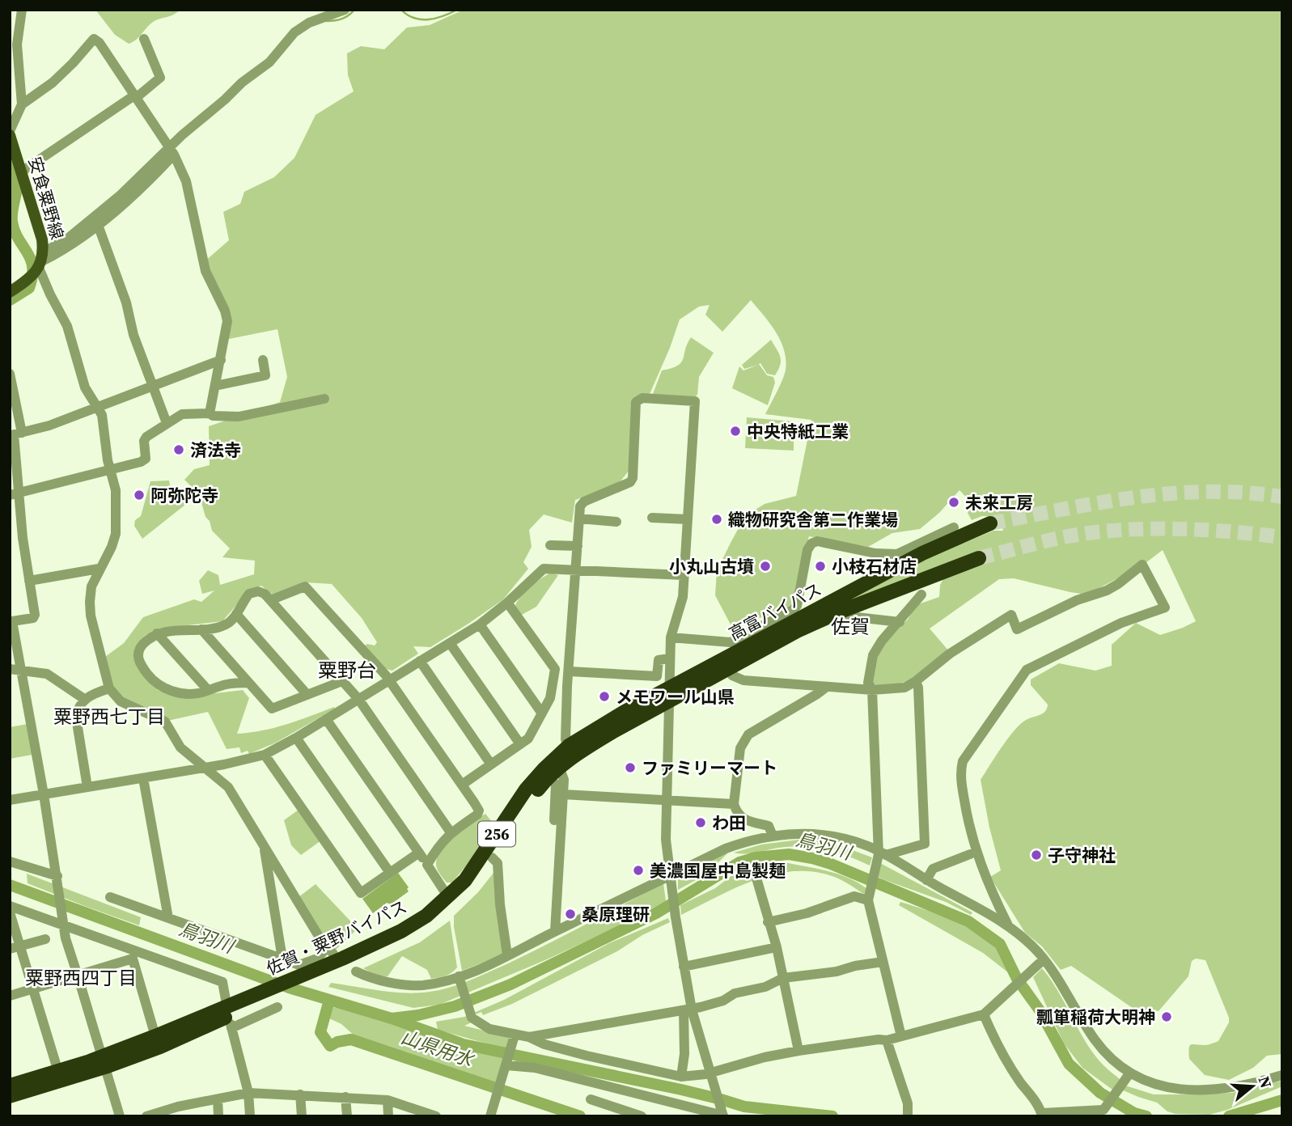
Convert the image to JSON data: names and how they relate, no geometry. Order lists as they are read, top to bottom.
{
  "streets": {
    "highway": ["高富バイパス", "256", "佐賀・粟野バイパス"],
    "main road": ["安食粟野線"]
  },
  "crossings": [
    ["高富バイパス", "佐賀・粟野バイパス"]
  ],
  "districts": [
    "佐賀",
    "粟野台",
    "粟野西七丁目",
    "粟野西四丁目"
  ],
  "water": ["鳥羽川", "山県用水"],
  "places": [
    "中央特紙工業",
    "済法寺",
    "阿弥陀寺",
    "未来工房",
    "織物研究舎第二作業場",
    "小丸山古墳",
    "小枝石材店",
    "メモワール山県",
    "ファミリーマート",
    "わ田",
    "子守神社",
    "美濃国屋中島製麺",
    "桑原理研",
    "瓢箪稲荷大明神"
  ],
  "north": "right"
}
